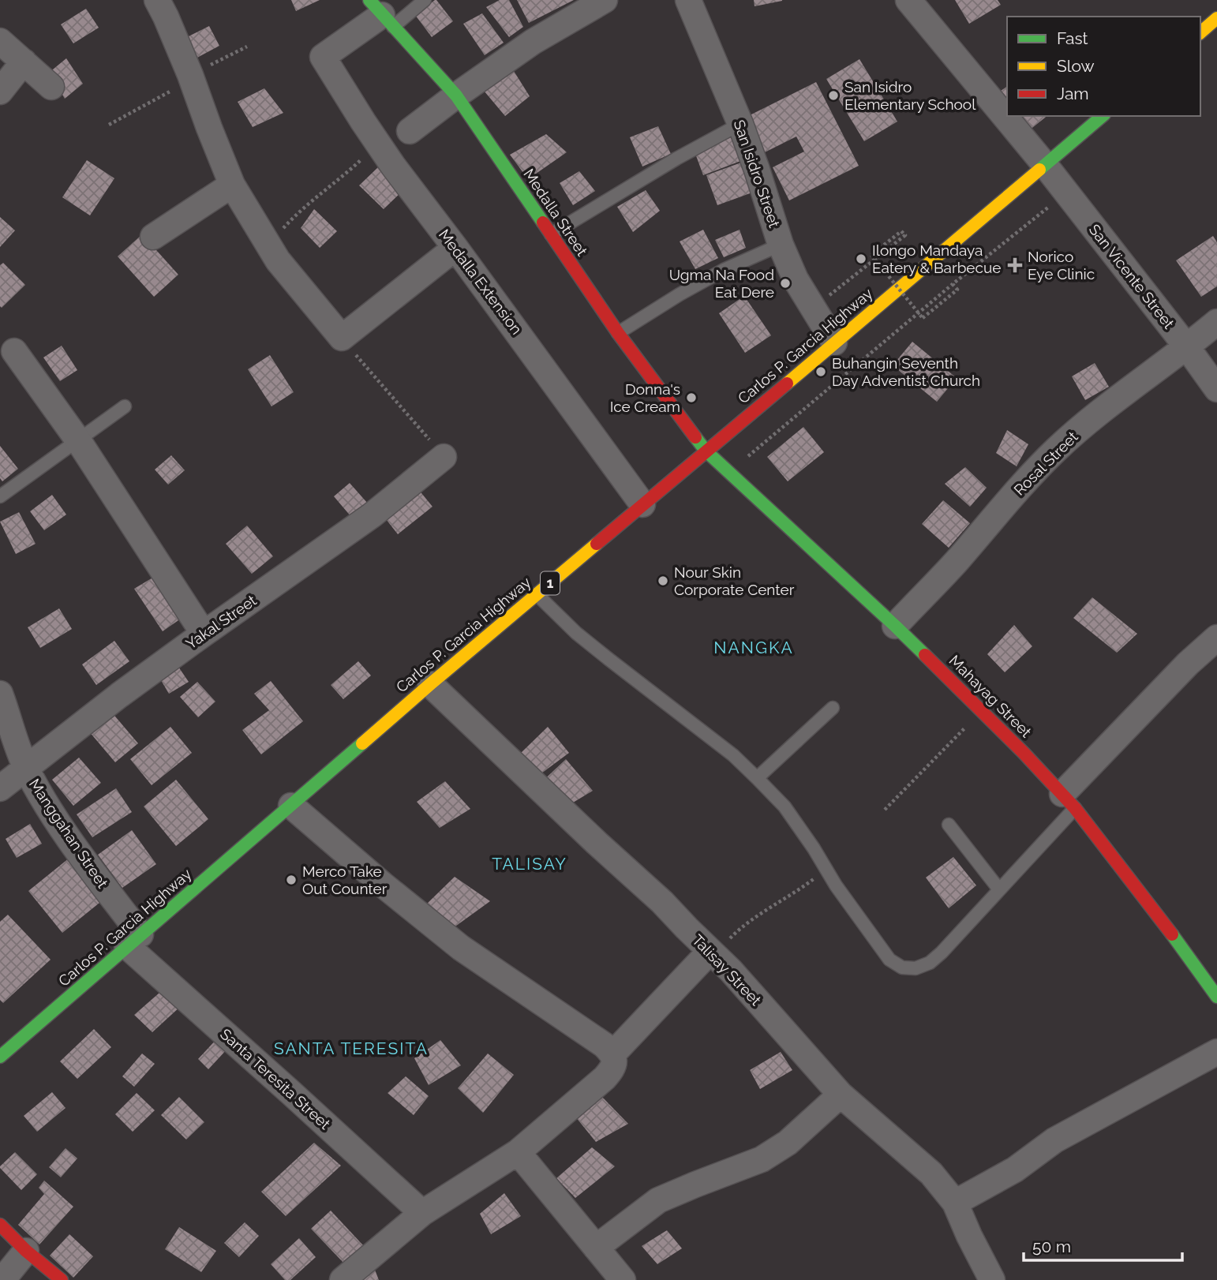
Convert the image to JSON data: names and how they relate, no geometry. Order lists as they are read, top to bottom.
{
  "streets": {
    "main road": [
      "Medalla Street",
      "Carlos P. Garcia Highway",
      "1",
      "Mahayag Street"
    ],
    "street": [
      "San Isidro Street",
      "San Vicente Street",
      "Medalla Extension",
      "Rosal Street",
      "Yakal Street",
      "Manggahan Street",
      "Talisay Street",
      "Santa Teresita Street"
    ]
  },
  "crossings": [
    ["San Isidro Street", "Carlos P. Garcia Highway"],
    ["Medalla Street", "Medalla Extension"],
    ["Medalla Street", "Carlos P. Garcia Highway"],
    ["Medalla Street", "Mahayag Street"],
    ["San Vicente Street", "Carlos P. Garcia Highway"],
    ["San Vicente Street", "Rosal Street"],
    ["Medalla Extension", "Carlos P. Garcia Highway"],
    ["Carlos P. Garcia Highway", "Mahayag Street"],
    ["Carlos P. Garcia Highway", "Manggahan Street"],
    ["Carlos P. Garcia Highway", "Talisay Street"],
    ["Carlos P. Garcia Highway", "Santa Teresita Street"],
    ["Rosal Street", "Mahayag Street"],
    ["Yakal Street", "Manggahan Street"],
    ["Manggahan Street", "Santa Teresita Street"]
  ],
  "districts": ["NANGKA", "TALISAY", "SANTA TERESITA"],
  "places": {
    "other": [
      "San Isidro Elementary School",
      "Ilongo Mandaya Eatery & Barbecue",
      "Ugma Na Food Eat Dere",
      "Buhangin Seventh Day Adventist Church",
      "Donna's Ice Cream",
      "Nour Skin Corporate Center",
      "Merco Take Out Counter"
    ],
    "health": ["Norico Eye Clinic"]
  },
  "legend": ["Fast", "Slow", "Jam"],
  "scale_bar": "50 m"
}
